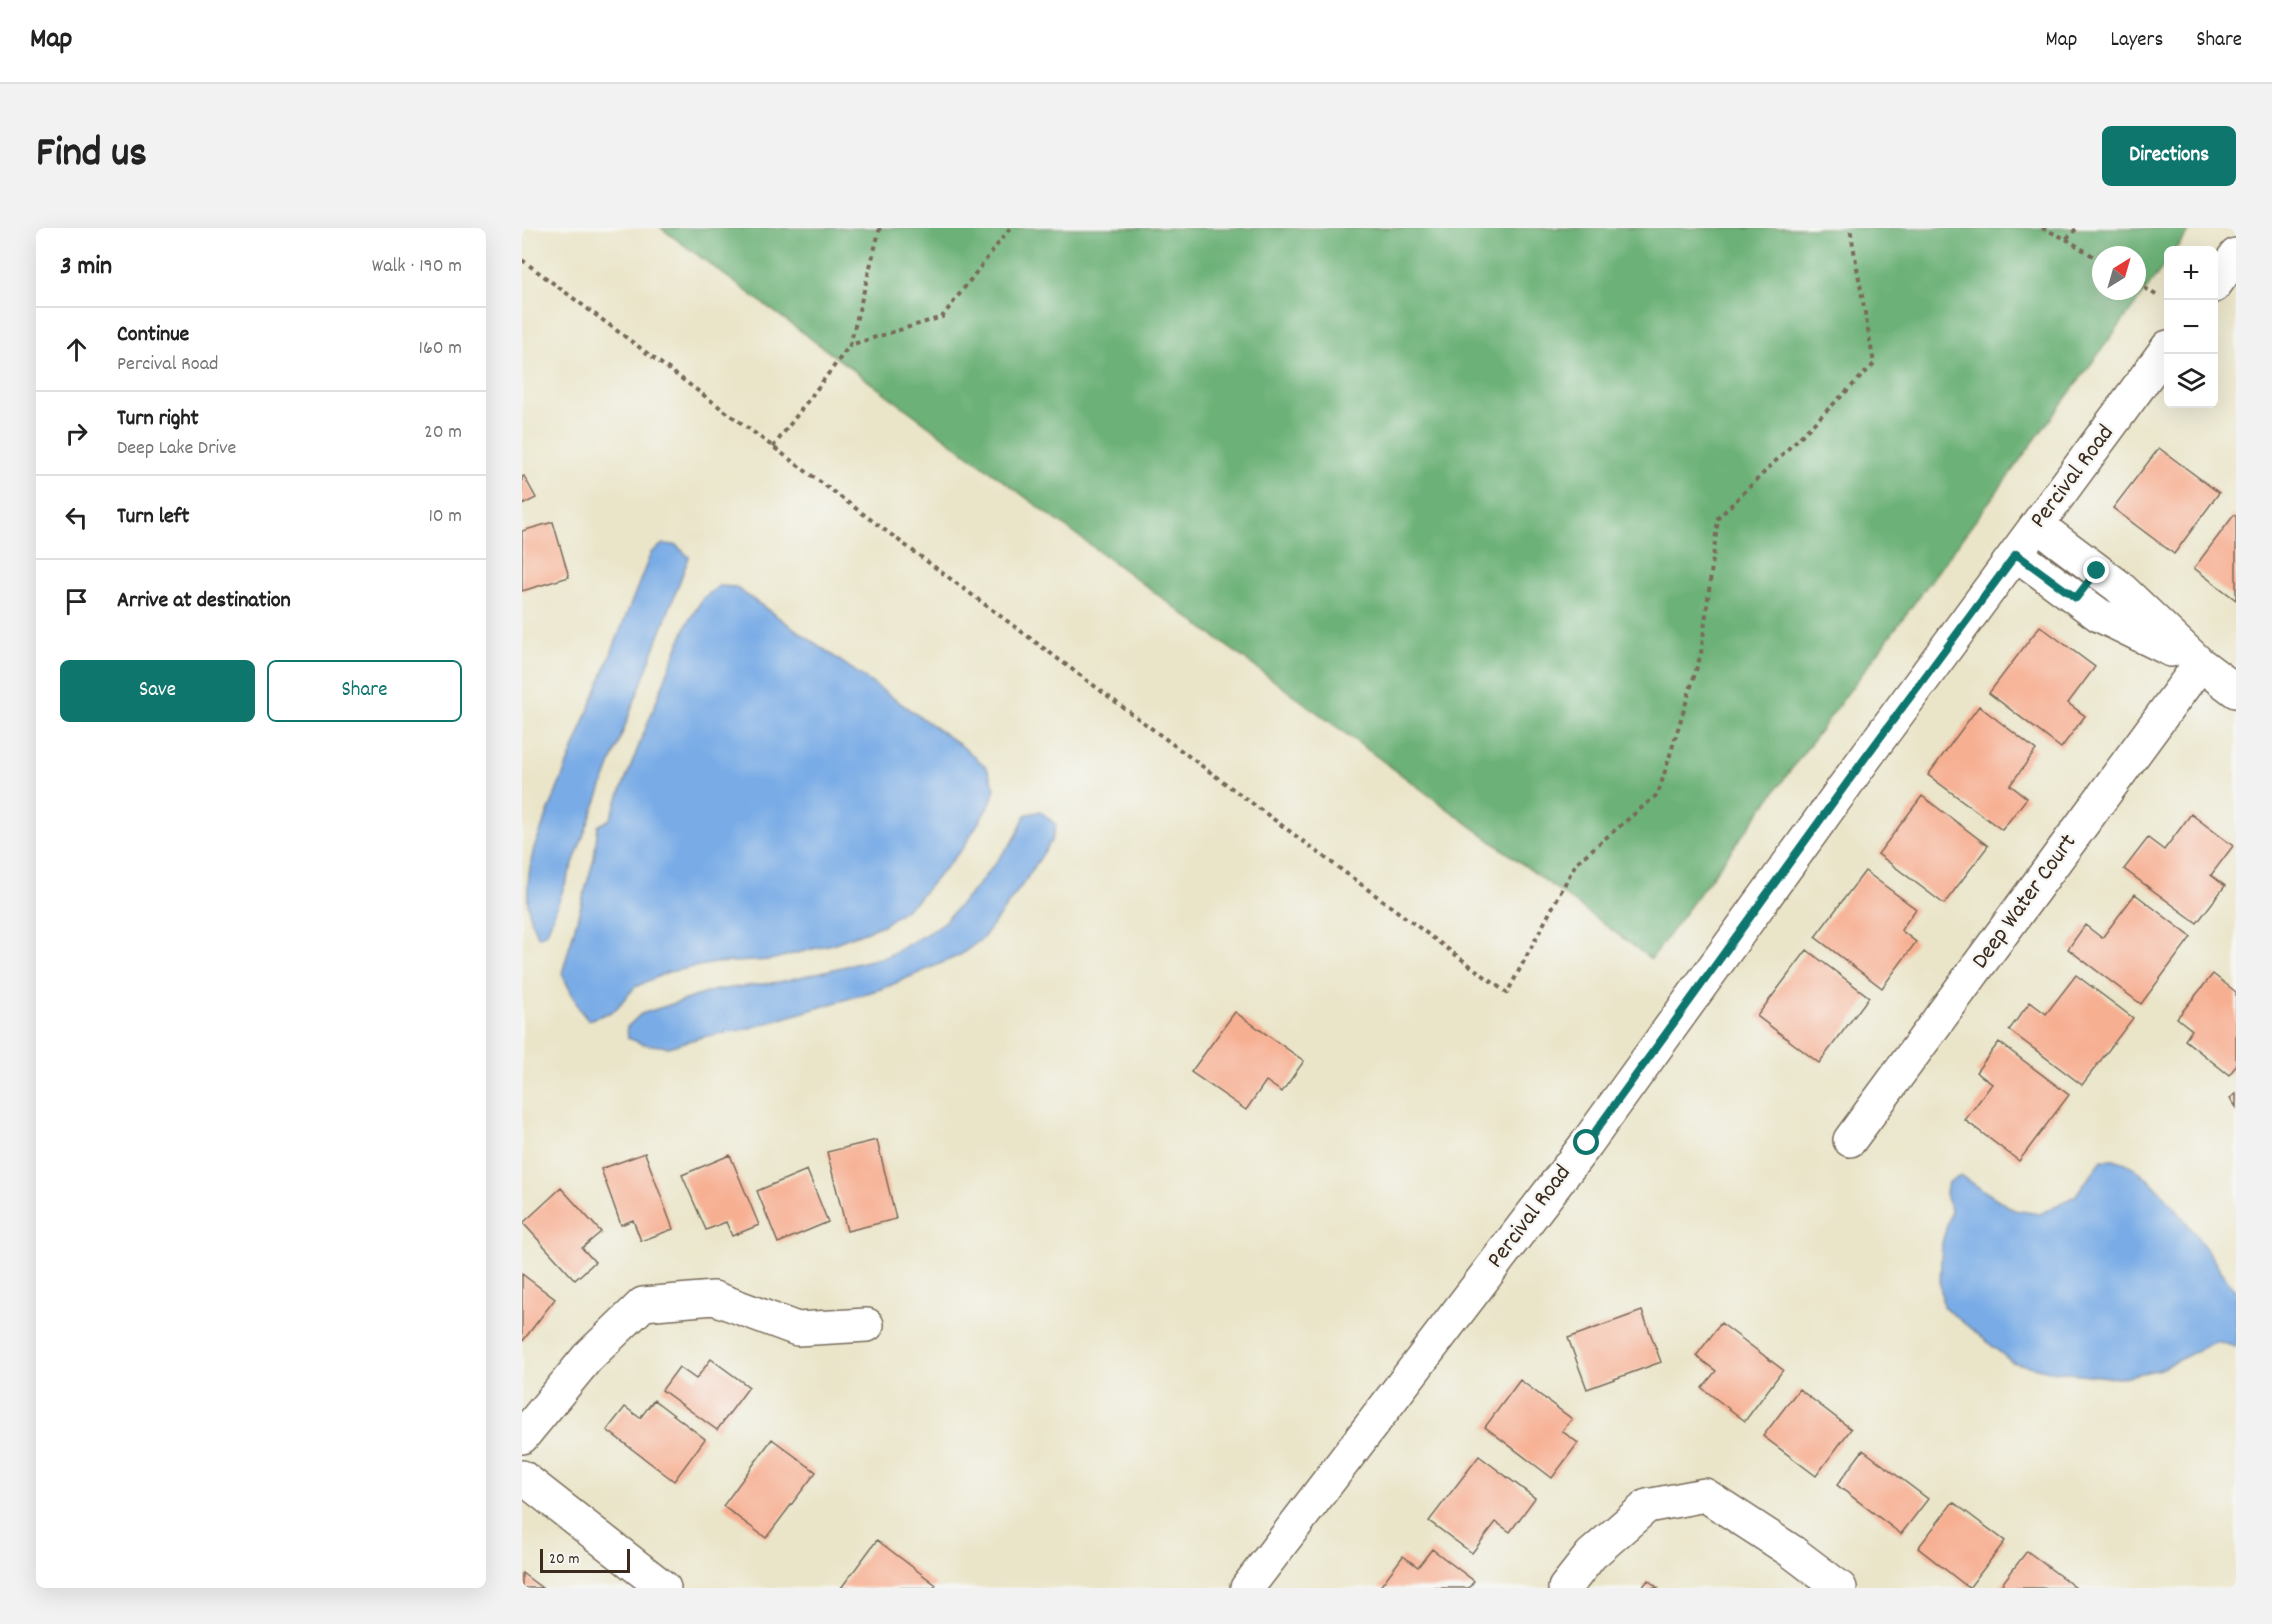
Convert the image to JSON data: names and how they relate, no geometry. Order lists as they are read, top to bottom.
{
  "streets": {
    "street": ["Percival Road", "Deep Water Court"]
  },
  "scale_bar": "20 m",
  "north": "top right",
  "page": {
    "header": "Map",
    "nav": ["Map", "Layers", "Share"],
    "title": "Find us",
    "buttons": [
      "Directions",
      ["Save", "Share"]
    ],
    "heading": ["3 min", "Walk · 190 m"],
    "map_buttons": ["+", "−"],
    "list": [
      ["Continue", "Percival Road", "160 m"],
      ["Turn right", "Deep Lake Drive", "20 m"],
      ["Turn left", "10 m"],
      "Arrive at destination"
    ],
    "scale": "20 m"
  }
}
